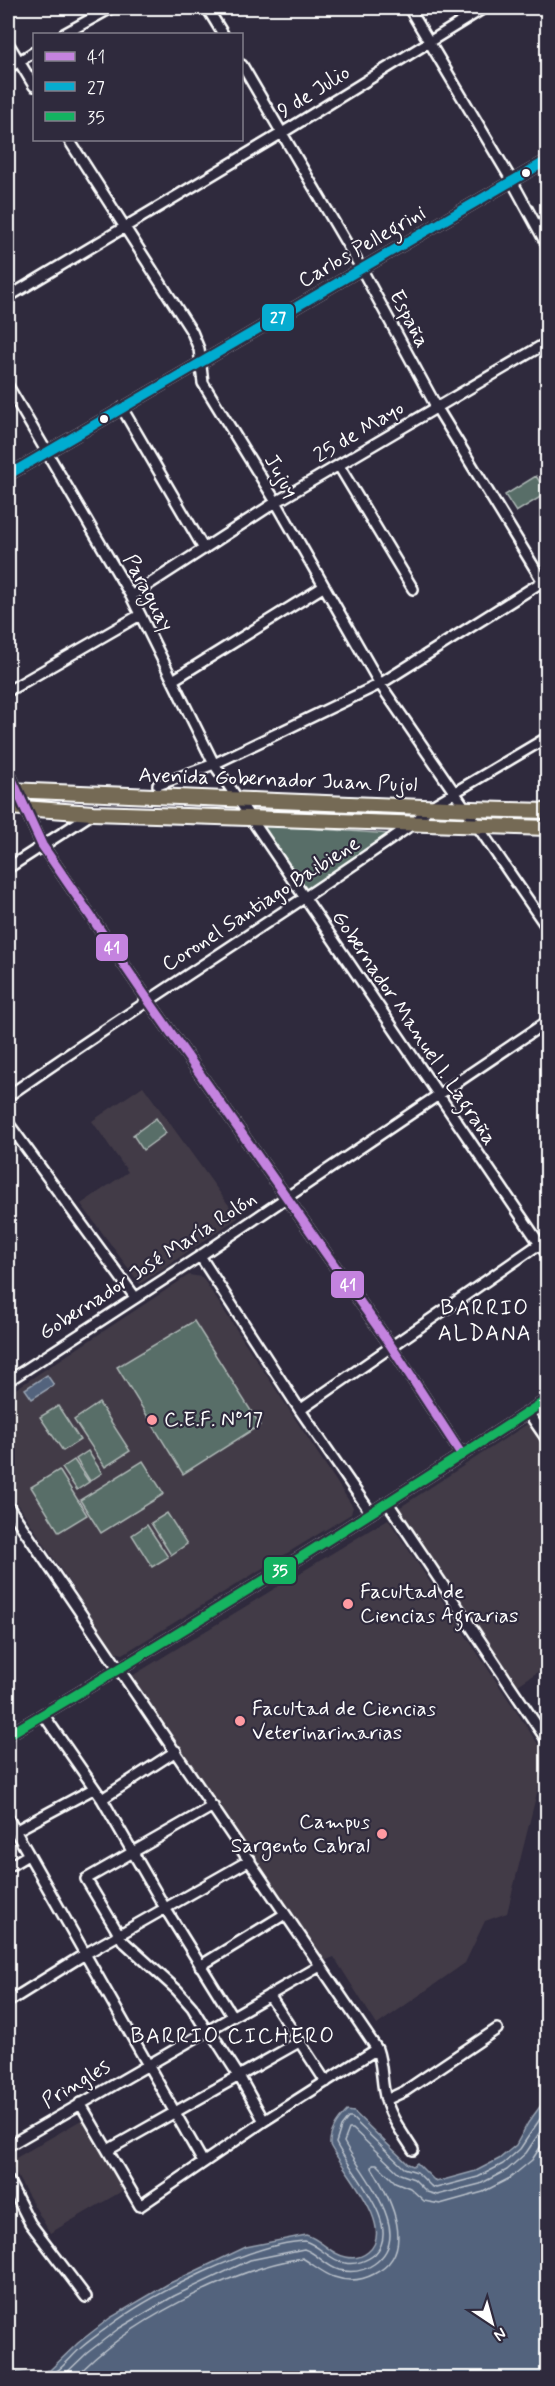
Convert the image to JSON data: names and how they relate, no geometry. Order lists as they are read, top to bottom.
{
  "streets": {
    "main road": ["Avenida Gobernador Juan Pujol"],
    "street": [
      "9 de Julio",
      "Carlos Pellegrini",
      "España",
      "25 de Mayo",
      "Jujuy",
      "Paraguay",
      "Coronel Santiago Baibiene",
      "Gobernador Manuel I. Lagraña",
      "Gobernador José María Rolón",
      "Pringles"
    ]
  },
  "crossings": [
    ["9 de Julio", "España"],
    ["9 de Julio", "Jujuy"],
    ["Carlos Pellegrini", "España"],
    ["Carlos Pellegrini", "Jujuy"],
    ["Carlos Pellegrini", "Paraguay"],
    ["España", "25 de Mayo"],
    ["25 de Mayo", "Jujuy"],
    ["25 de Mayo", "Paraguay"],
    ["Jujuy", "Avenida Gobernador Juan Pujol"],
    ["Jujuy", "Coronel Santiago Baibiene"],
    ["Paraguay", "Avenida Gobernador Juan Pujol"],
    ["Paraguay", "Gobernador Manuel I. Lagraña"],
    ["Avenida Gobernador Juan Pujol", "Coronel Santiago Baibiene"],
    ["Avenida Gobernador Juan Pujol", "Gobernador Manuel I. Lagraña"],
    ["Coronel Santiago Baibiene", "Gobernador Manuel I. Lagraña"],
    ["Gobernador Manuel I. Lagraña", "Gobernador José María Rolón"]
  ],
  "districts": ["BARRIO ALDANA", "BARRIO CICHERO"],
  "places": [
    "C.E.F. Nº17",
    "Facultad de Ciencias Agrarias",
    "Facultad de Ciencias Veterinarinarias",
    "Campus Sargento Cabral"
  ],
  "lines": ["transit line 27", "transit line 41", "transit line 35"],
  "legend": ["41", "27", "35"],
  "north": "bottom right"
}
